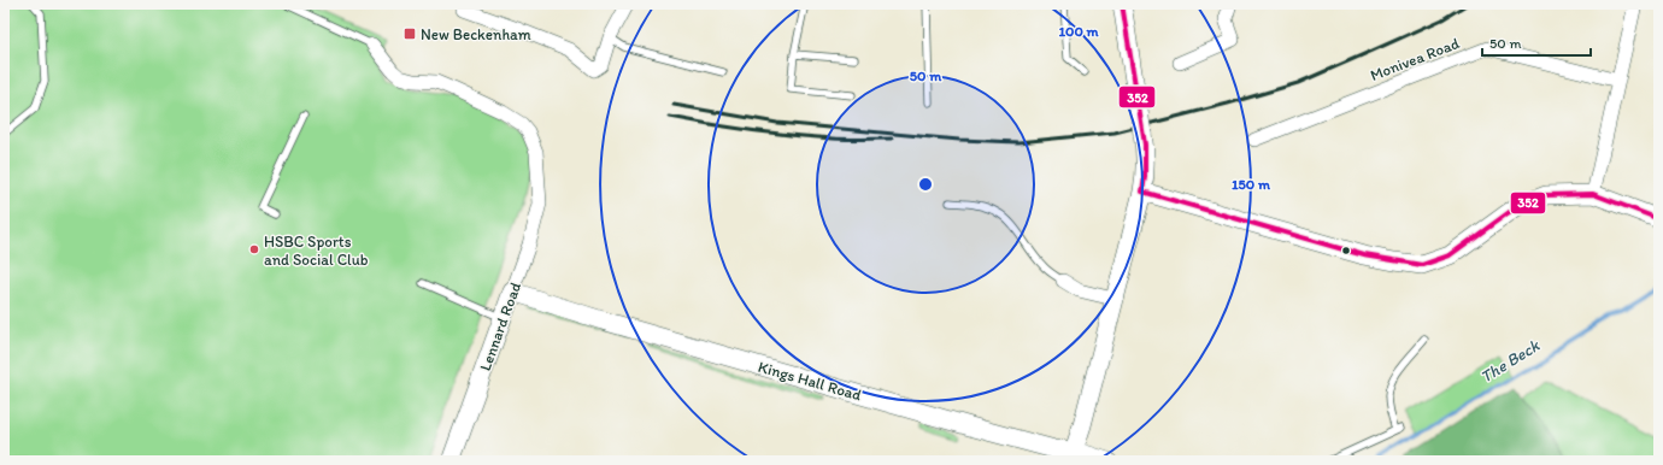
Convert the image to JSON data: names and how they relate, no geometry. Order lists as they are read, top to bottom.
{
  "streets": {
    "street": ["Monivea Road", "Lennard Road", "Kings Hall Road"]
  },
  "crossings": [
    ["Lennard Road", "Kings Hall Road"]
  ],
  "water": ["The Beck"],
  "places": {
    "transit": ["New Beckenham"],
    "other": ["HSBC Sports and Social Club"]
  },
  "lines": ["transit line 352"],
  "scale_bar": "50 m",
  "rings": ["100 m", "50 m", "150 m"]
}
